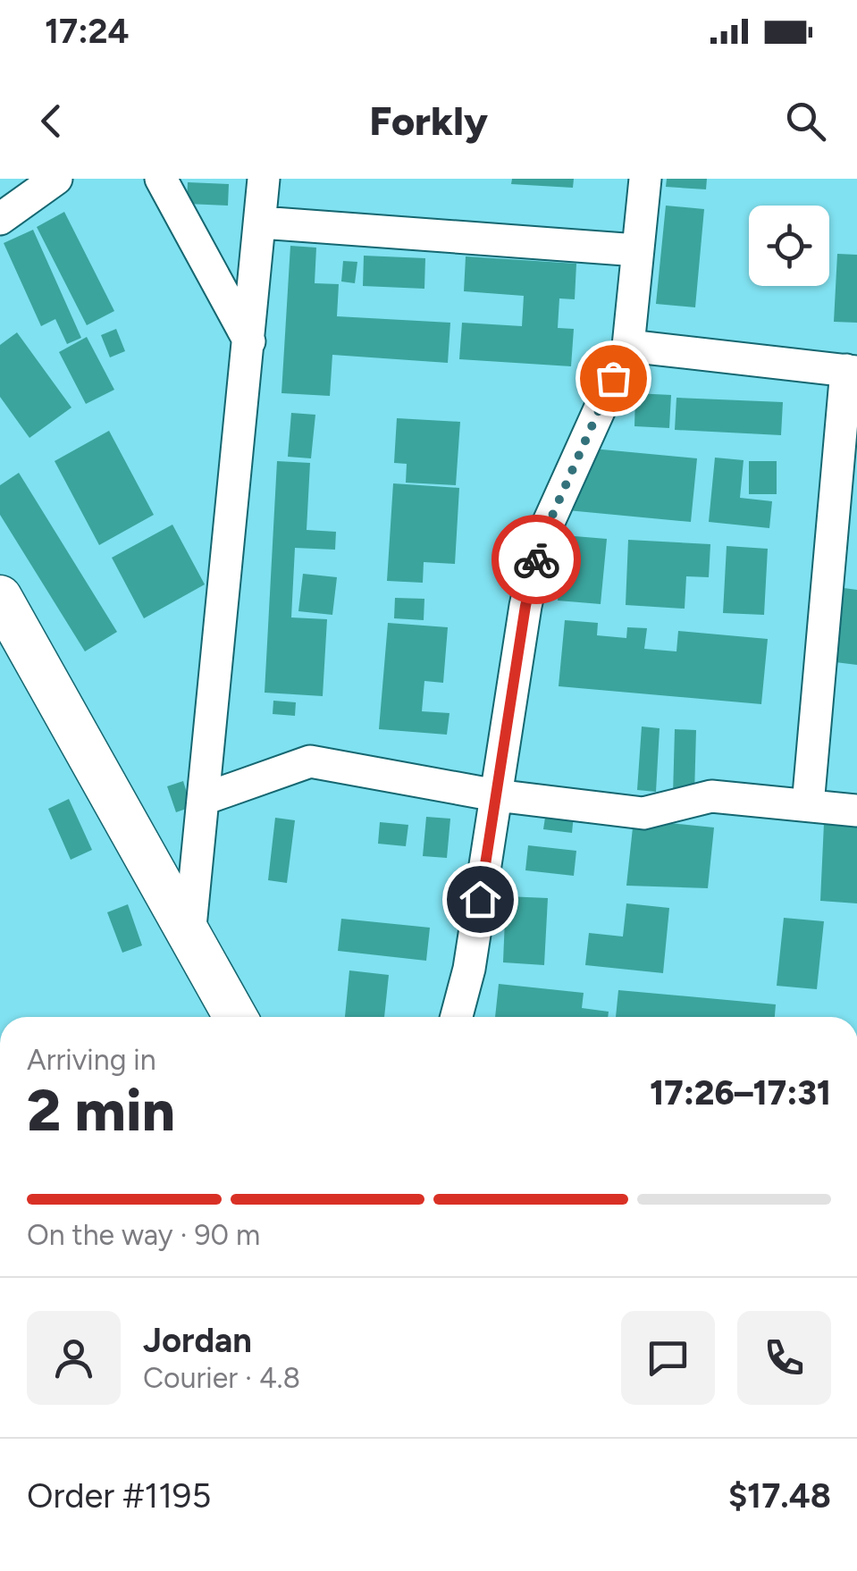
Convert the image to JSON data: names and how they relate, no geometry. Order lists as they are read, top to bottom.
{
  "page": {
    "status": "17:24",
    "header": "Forkly",
    "heading": ["2 min", "Arriving in", "17:26–17:31"],
    "panel": [
      "Jordan",
      "Courier · 4.8",
      "Order #1195",
      "$17.48"
    ],
    "bar": "On the way · 90 m"
  }
}
